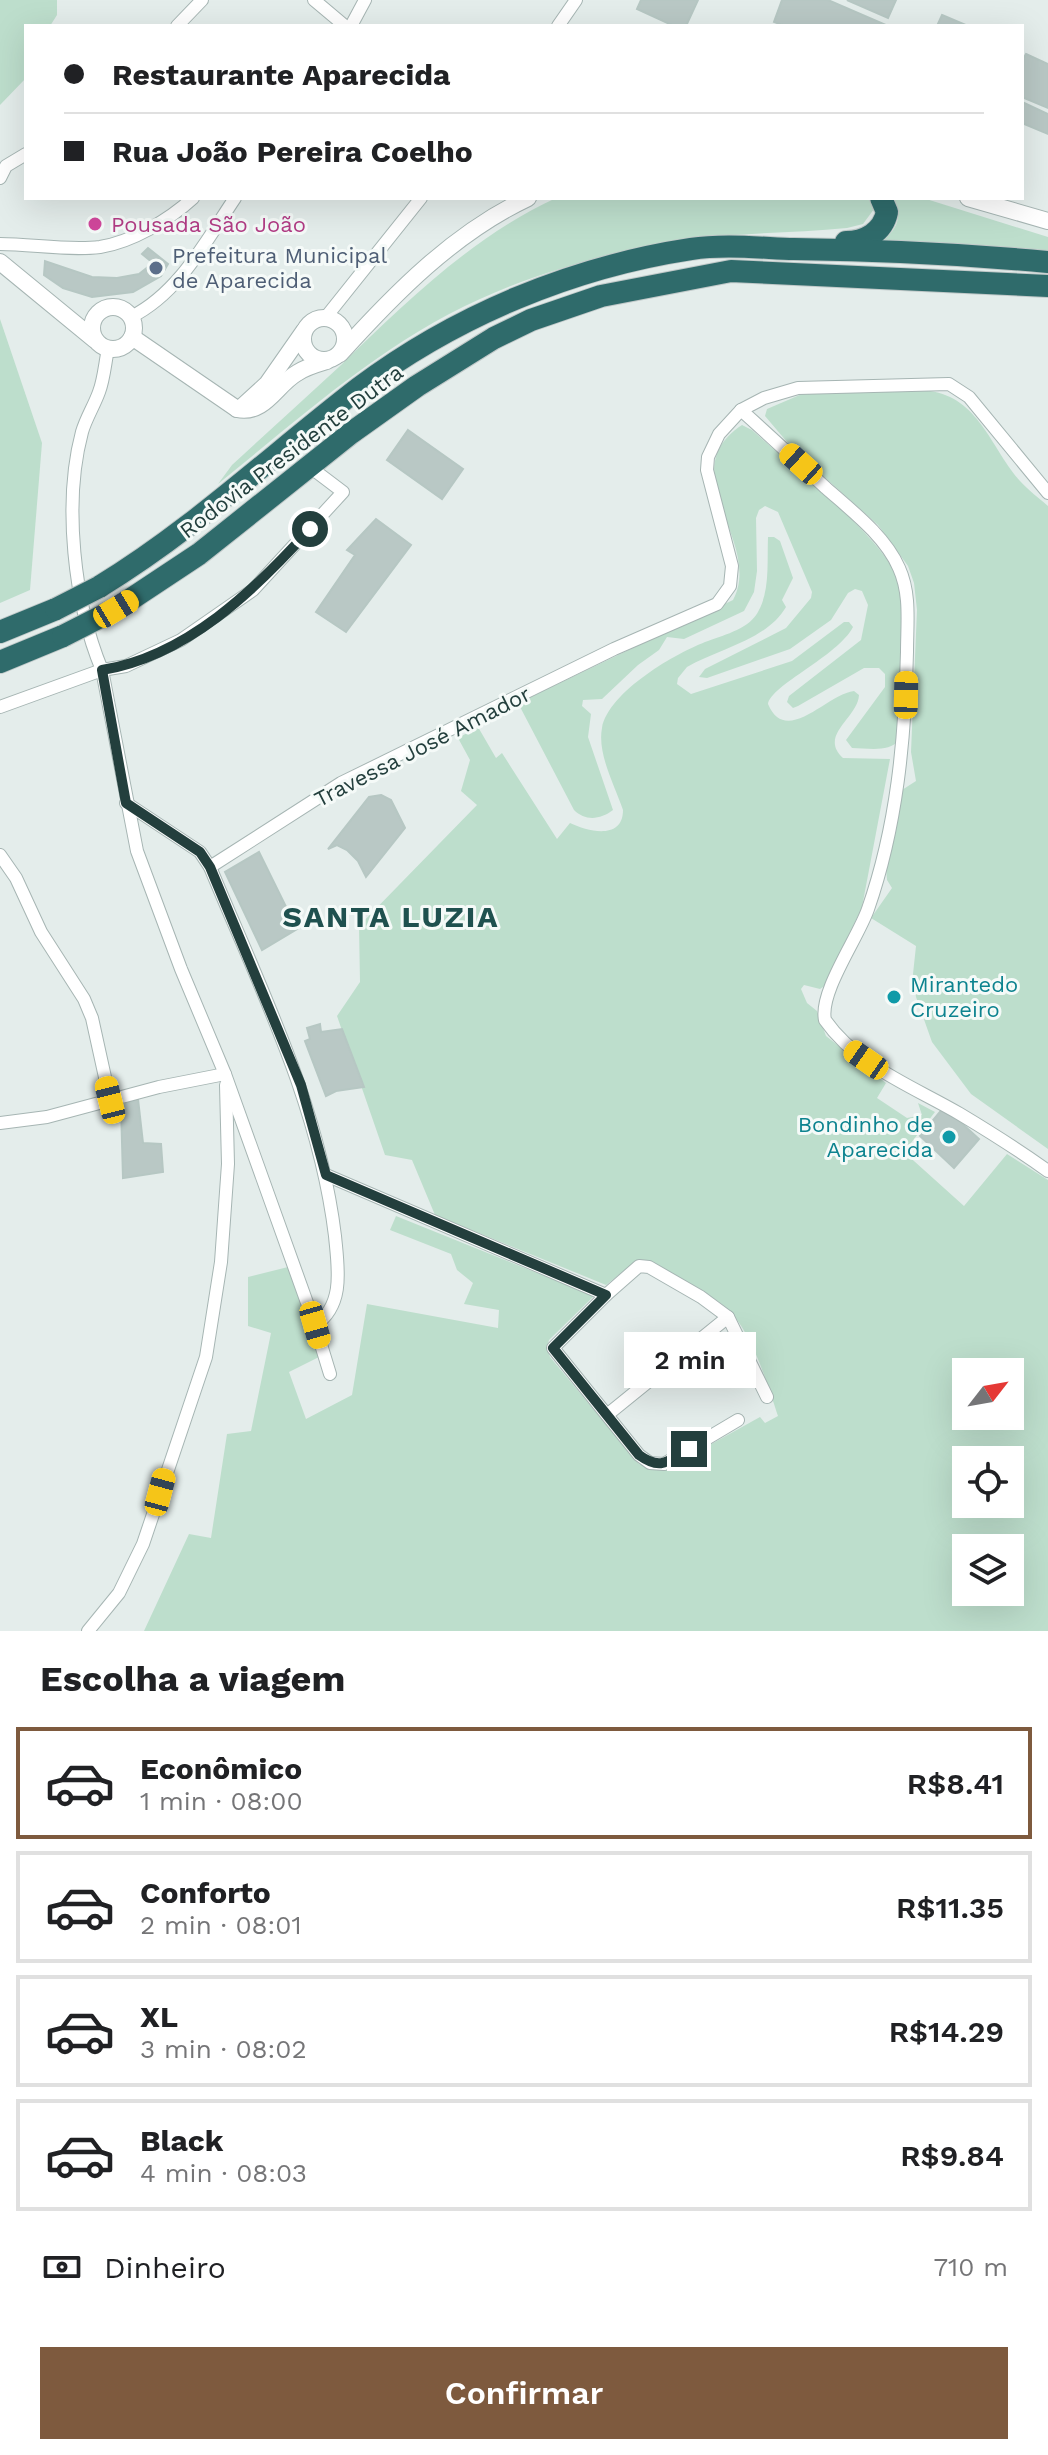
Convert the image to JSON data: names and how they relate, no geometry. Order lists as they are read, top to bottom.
{
  "streets": {
    "highway": ["Rodovia Presidente Dutra"],
    "street": ["Travessa José Amador"]
  },
  "districts": ["SANTA LUZIA"],
  "places": [
    "Pousada São João",
    "Prefeitura Municipal de Aparecida",
    "Mirantedo Cruzeiro",
    "Bondinho de Aparecida"
  ],
  "north": "top right",
  "page": {
    "banner": ["Restaurante Aparecida", "Rua João Pereira Coelho"],
    "bubble": "2 min",
    "heading": "Escolha a viagem",
    "list": [
      {
        "name": "Econômico",
        "note": "1 min · 08:00",
        "value": "R$8.41"
      },
      {
        "name": "Conforto",
        "note": "2 min · 08:01",
        "value": "R$11.35"
      },
      {
        "name": "XL",
        "note": "3 min · 08:02",
        "value": "R$14.29"
      },
      {
        "name": "Black",
        "note": "4 min · 08:03",
        "value": "R$9.84"
      }
    ],
    "pay": ["Dinheiro", "710 m"],
    "buttons": "Confirmar"
  }
}
